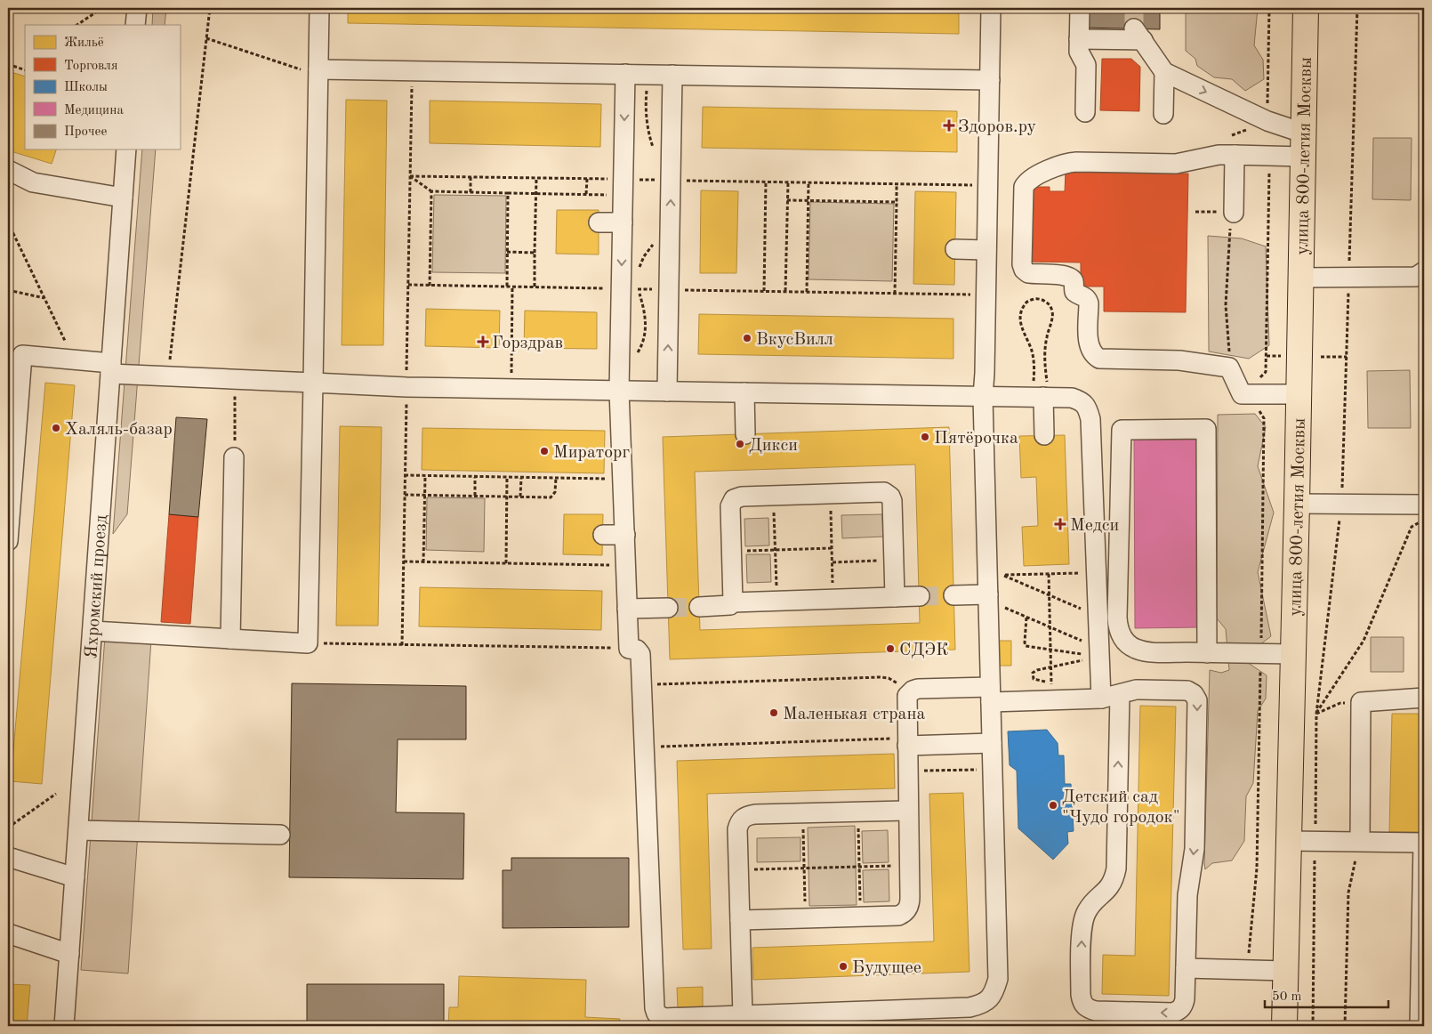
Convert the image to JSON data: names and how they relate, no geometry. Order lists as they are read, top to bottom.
{
  "streets": {
    "main road": ["улица 800-летия Москвы"],
    "street": ["Яхромский проезд"]
  },
  "places": {
    "health": ["Здоров.ру", "Горздрав", "Медси"],
    "other": [
      "ВкусВилл",
      "Халяль-базар",
      "Пятёрочка",
      "Дикси",
      "Мираторг",
      "СДЭК",
      "Маленькая страна",
      "Детский сад \"Чудо городок\"",
      "Будущее"
    ]
  },
  "legend": [
    "Жильё",
    "Торговля",
    "Школы",
    "Медицина",
    "Прочее"
  ],
  "scale_bar": "50 m"
}
